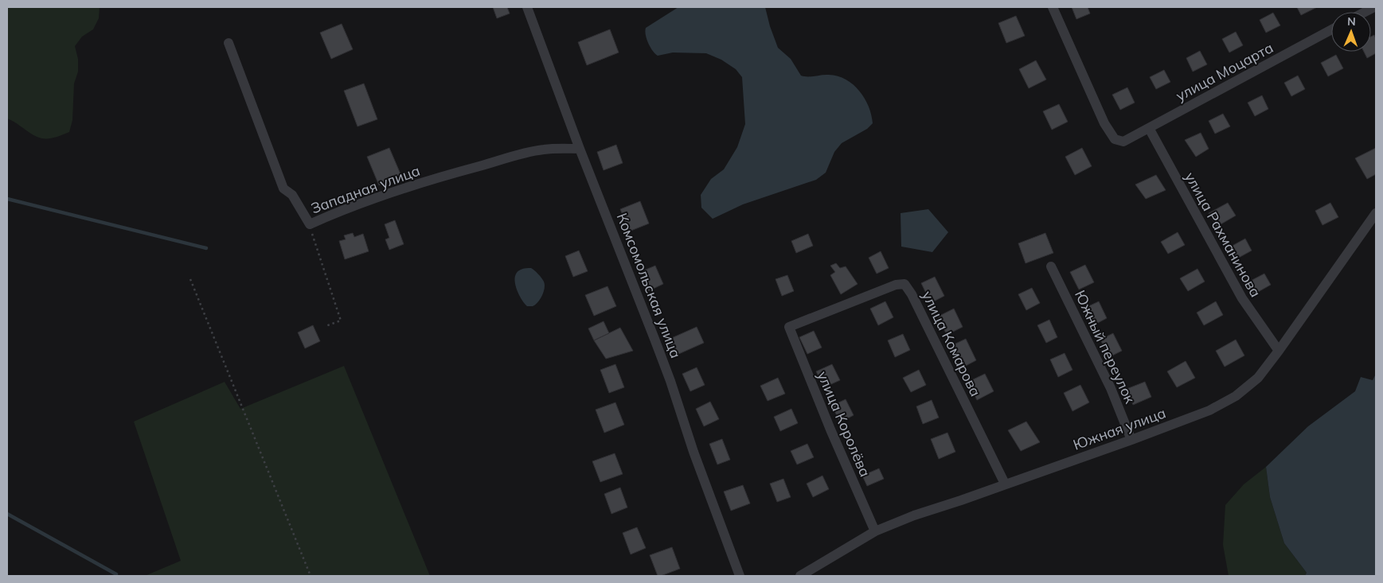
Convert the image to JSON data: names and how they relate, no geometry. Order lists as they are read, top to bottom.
{
  "streets": {
    "street": [
      "улица Моцарта",
      "Западная улица",
      "улица Рахманинова",
      "Комсомольская улица",
      "улица Комарова",
      "Южный переулок",
      "улица Королёва",
      "Южная улица"
    ]
  },
  "crossings": [
    ["улица Моцарта", "улица Рахманинова"],
    ["Западная улица", "Комсомольская улица"],
    ["улица Рахманинова", "Южная улица"],
    ["улица Комарова", "улица Королёва"],
    ["улица Комарова", "Южная улица"],
    ["Южный переулок", "Южная улица"],
    ["улица Королёва", "Южная улица"]
  ],
  "north": "top"
}
